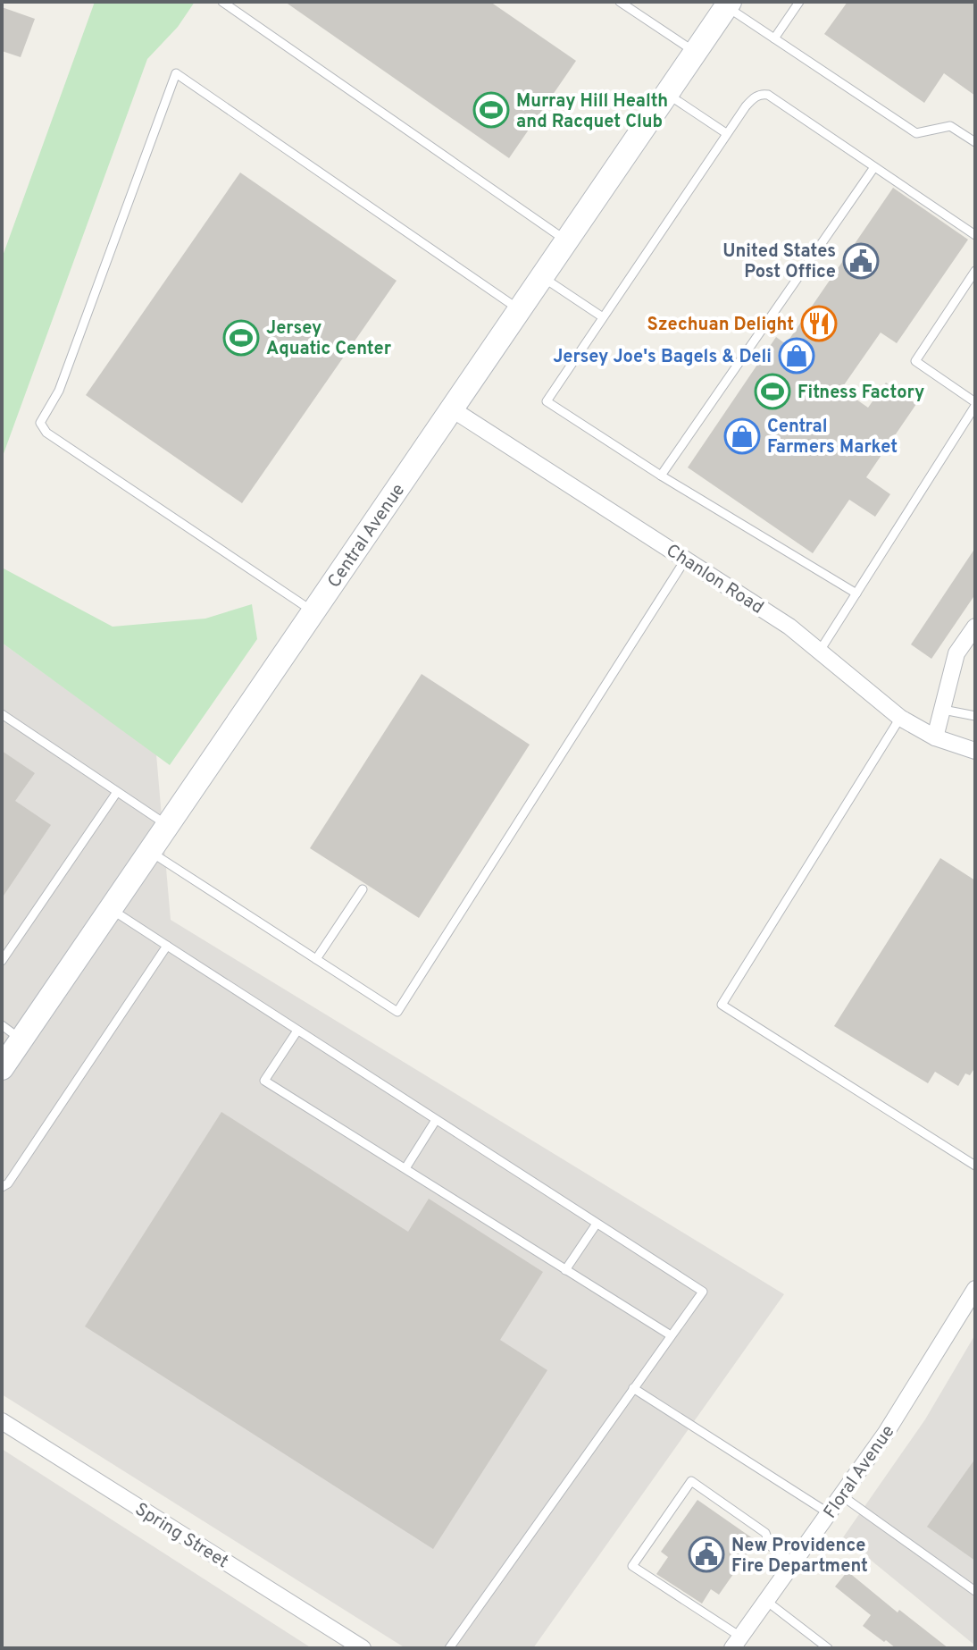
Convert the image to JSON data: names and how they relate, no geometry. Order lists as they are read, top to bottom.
{
  "streets": {
    "street": [
      "Central Avenue",
      "Chanlon Road",
      "Floral Avenue",
      "Spring Street"
    ]
  },
  "crossings": [
    ["Central Avenue", "Chanlon Road"]
  ],
  "places": {
    "sports": ["Murray Hill Health and Racquet Club", "Jersey Aquatic Center", "Fitness Factory"],
    "public building": ["United States Post Office", "New Providence Fire Department"],
    "restaurant": ["Szechuan Delight"],
    "shop": ["Jersey Joe's Bagels & Deli", "Central Farmers Market"]
  }
}
